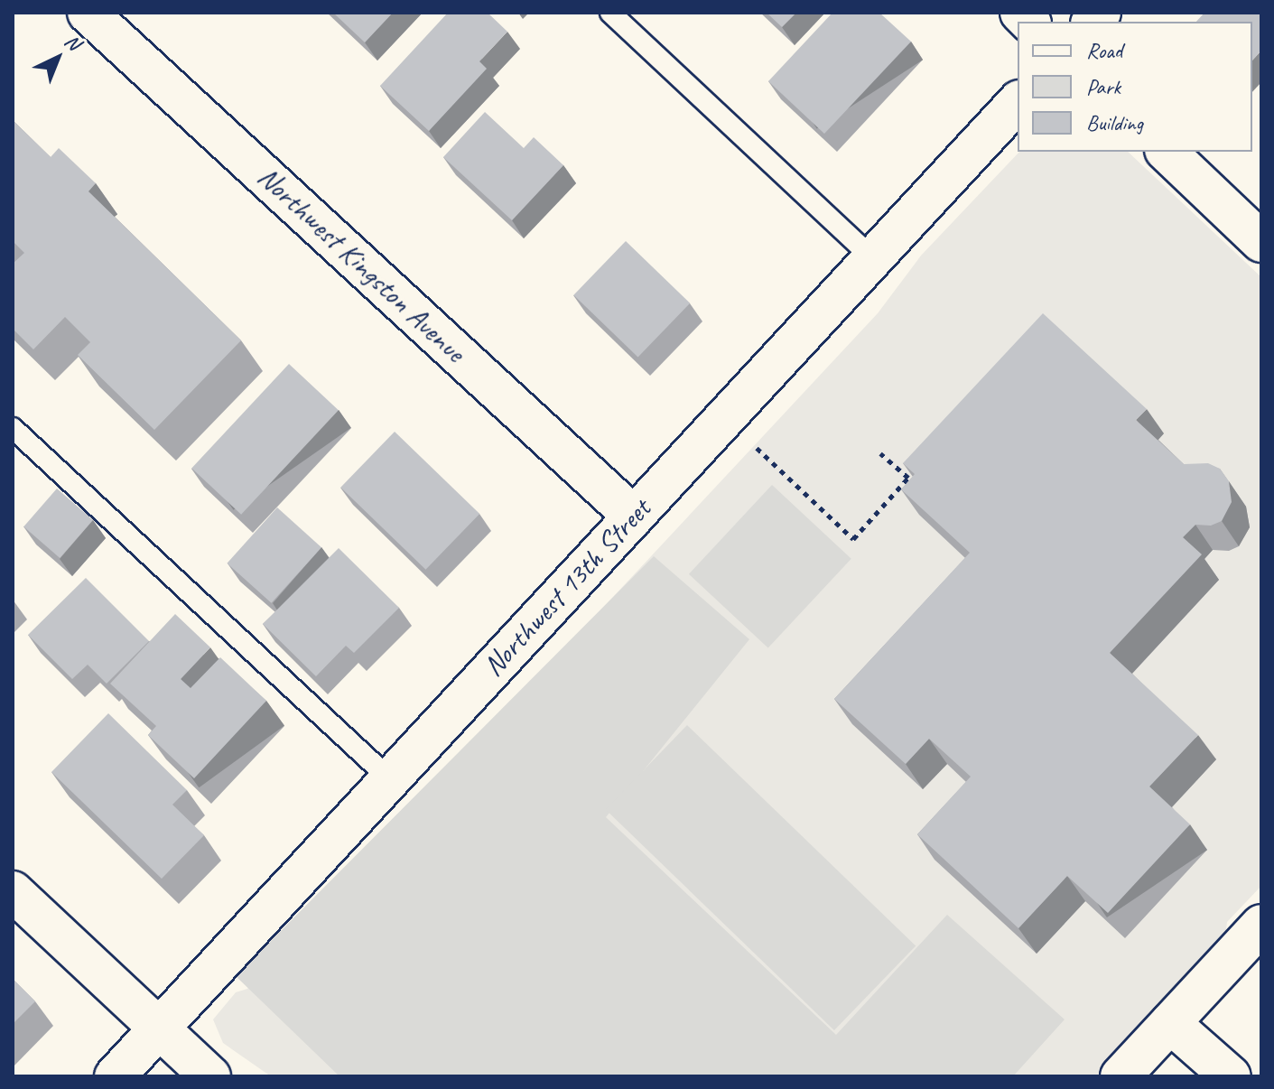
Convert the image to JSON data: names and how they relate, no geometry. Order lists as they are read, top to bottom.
{
  "streets": {
    "street": ["Northwest Kingston Avenue", "Northwest 13th Street"]
  },
  "crossings": [
    ["Northwest Kingston Avenue", "Northwest 13th Street"]
  ],
  "legend": ["Road", "Park", "Building"],
  "north": "top right"
}
